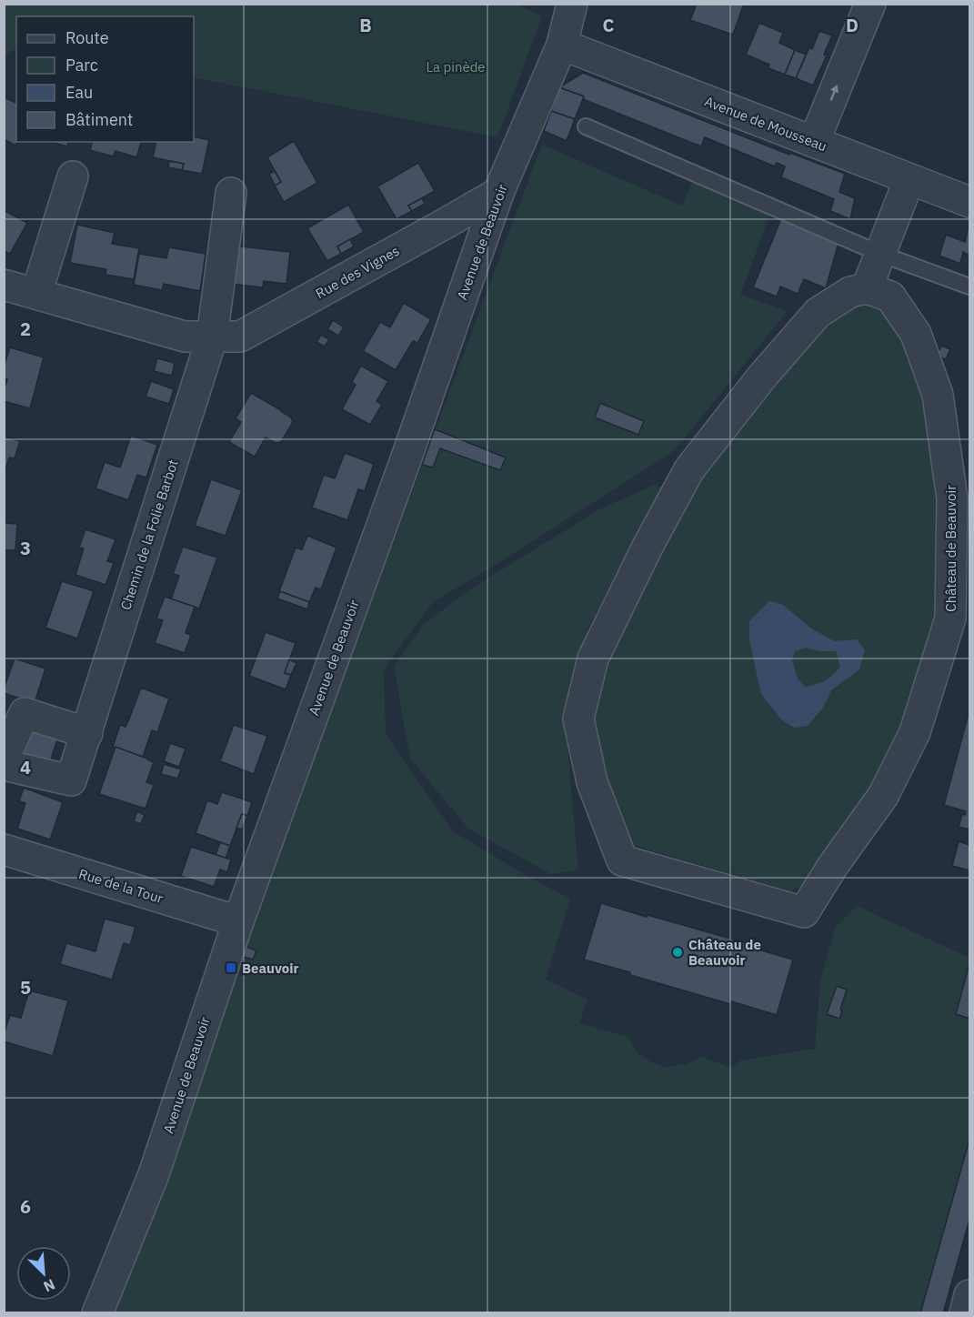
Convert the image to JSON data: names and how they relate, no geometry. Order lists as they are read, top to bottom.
{
  "streets": {
    "street": [
      "Avenue de Mousseau",
      "Avenue de Beauvoir",
      "Rue des Vignes",
      "Chemin de la Folie Barbot",
      "Château de Beauvoir",
      "Rue de la Tour"
    ]
  },
  "crossings": [
    ["Avenue de Mousseau", "Avenue de Beauvoir"],
    ["Avenue de Beauvoir", "Rue des Vignes"],
    ["Avenue de Beauvoir", "Rue de la Tour"],
    ["Rue des Vignes", "Chemin de la Folie Barbot"]
  ],
  "parks": ["La pinède"],
  "places": {
    "other": ["Château de Beauvoir"],
    "transit": ["Beauvoir"]
  },
  "legend": [
    "Route",
    "Parc",
    "Eau",
    "Bâtiment"
  ],
  "north": "bottom right",
  "grid": {
    "columns": ["B", "C", "D"],
    "rows": [
      "2",
      "3",
      "4",
      "5",
      "6"
    ]
  }
}
